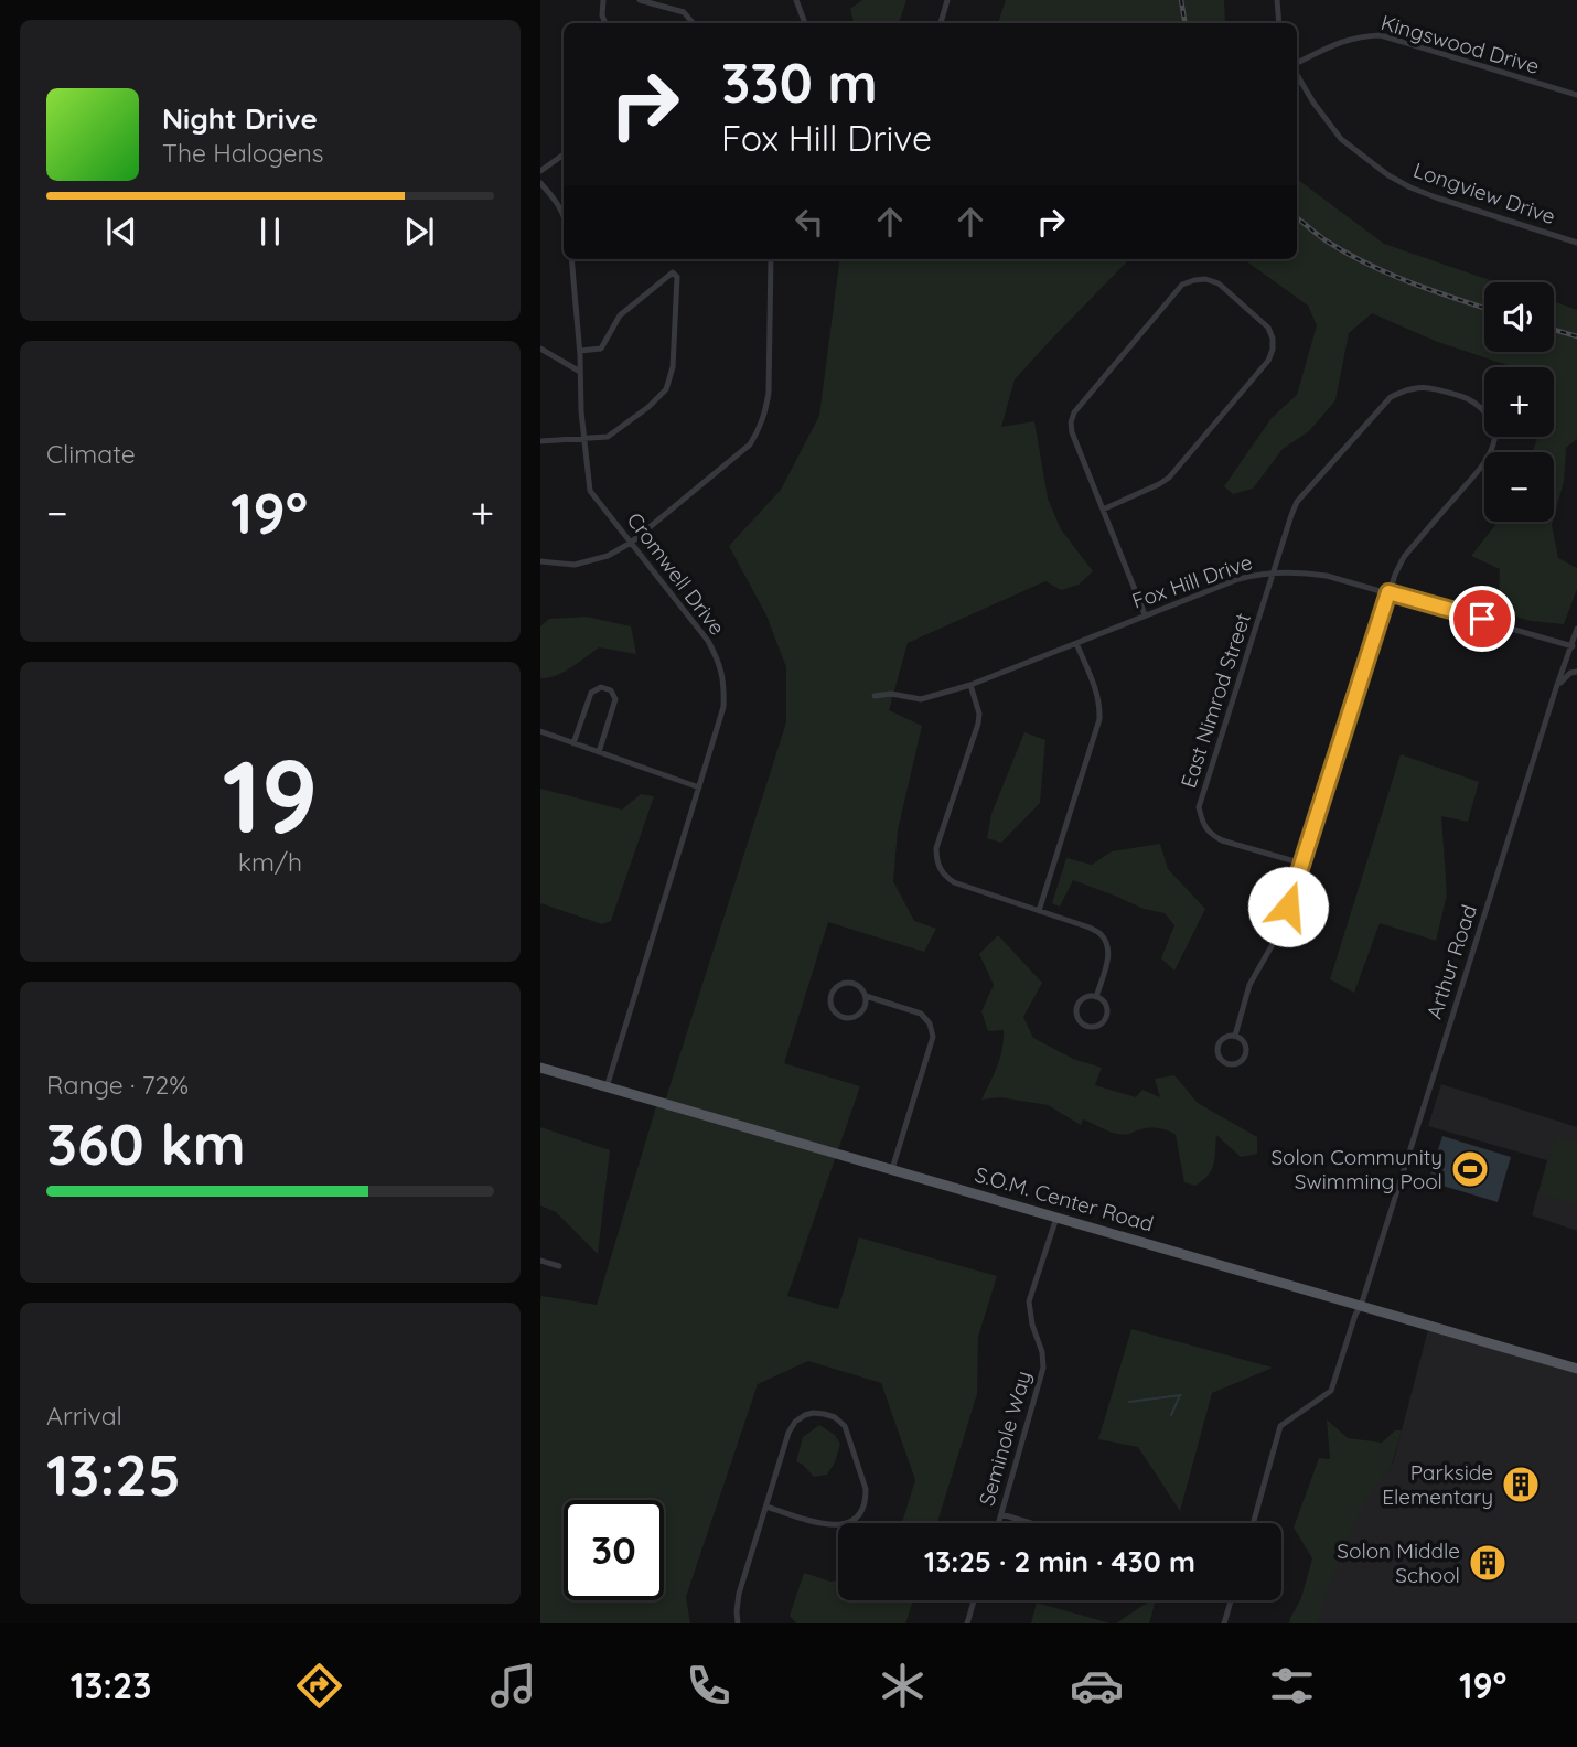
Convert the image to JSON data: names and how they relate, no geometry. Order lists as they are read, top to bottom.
{
  "streets": {
    "main road": ["S.O.M. Center Road"],
    "street": [
      "Kingswood Drive",
      "Longview Drive",
      "Cromwell Drive",
      "Fox Hill Drive",
      "East Nimrod Street",
      "Arthur Road",
      "Seminole Way"
    ]
  },
  "crossings": [
    ["Cromwell Drive", "S.O.M. Center Road"],
    ["Fox Hill Drive", "East Nimrod Street"],
    ["Fox Hill Drive", "Arthur Road"],
    ["Arthur Road", "S.O.M. Center Road"],
    ["S.O.M. Center Road", "Seminole Way"]
  ],
  "places": {
    "sports": ["Solon Community Swimming Pool"],
    "building": ["Parkside Elementary", "Solon Middle School"]
  },
  "page": {
    "turn": ["330 m", "Fox Hill Drive"],
    "song": ["Night Drive", "The Halogens"],
    "map_buttons": ["+", "−"],
    "tile": [
      "Climate",
      ["19", "km/h"],
      ["Range · 72%", "360 km"],
      ["Arrival", "13:25"]
    ],
    "heat": ["−", "19°", "+"],
    "limit": "30",
    "trip": "13:25 · 2 min · 430 m",
    "tabs": ["13:23", "19°"]
  }
}
